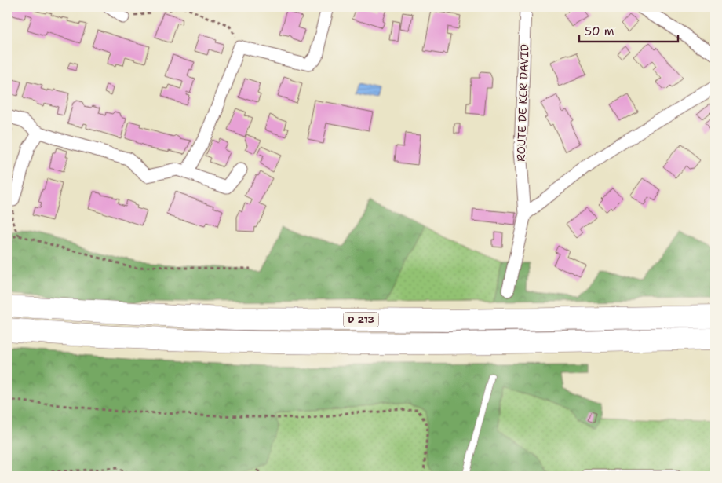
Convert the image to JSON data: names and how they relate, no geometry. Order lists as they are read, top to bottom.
{
  "streets": {
    "highway": ["D 213"],
    "street": ["ROUTE DE KER DAVID"]
  },
  "scale_bar": "50 m"
}
